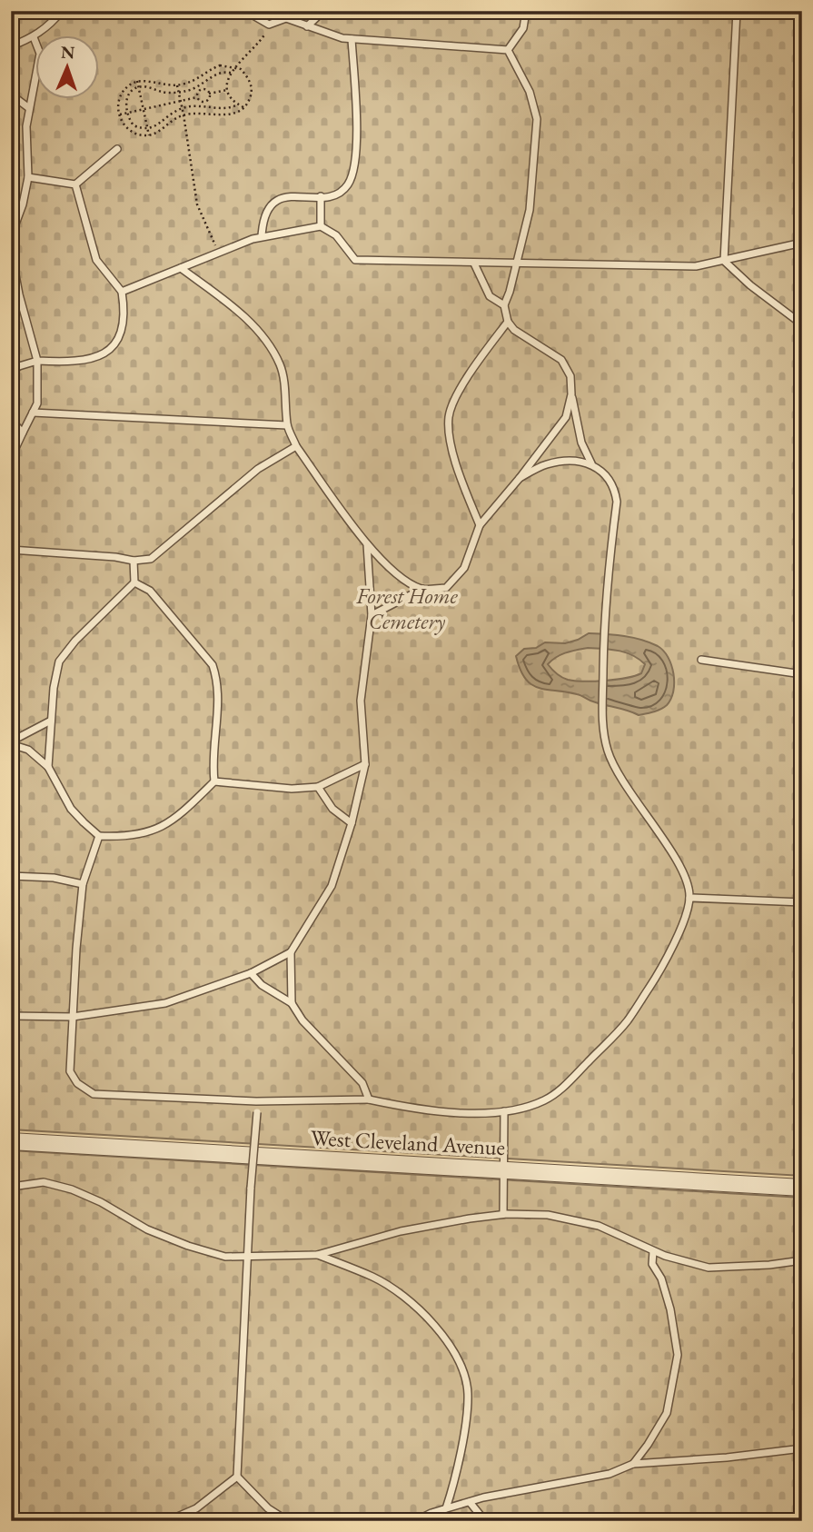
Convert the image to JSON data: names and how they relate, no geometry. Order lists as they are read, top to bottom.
{
  "streets": {
    "street": ["West Cleveland Avenue"]
  },
  "parks": ["Forest Home Cemetery"],
  "north": "top"
}
